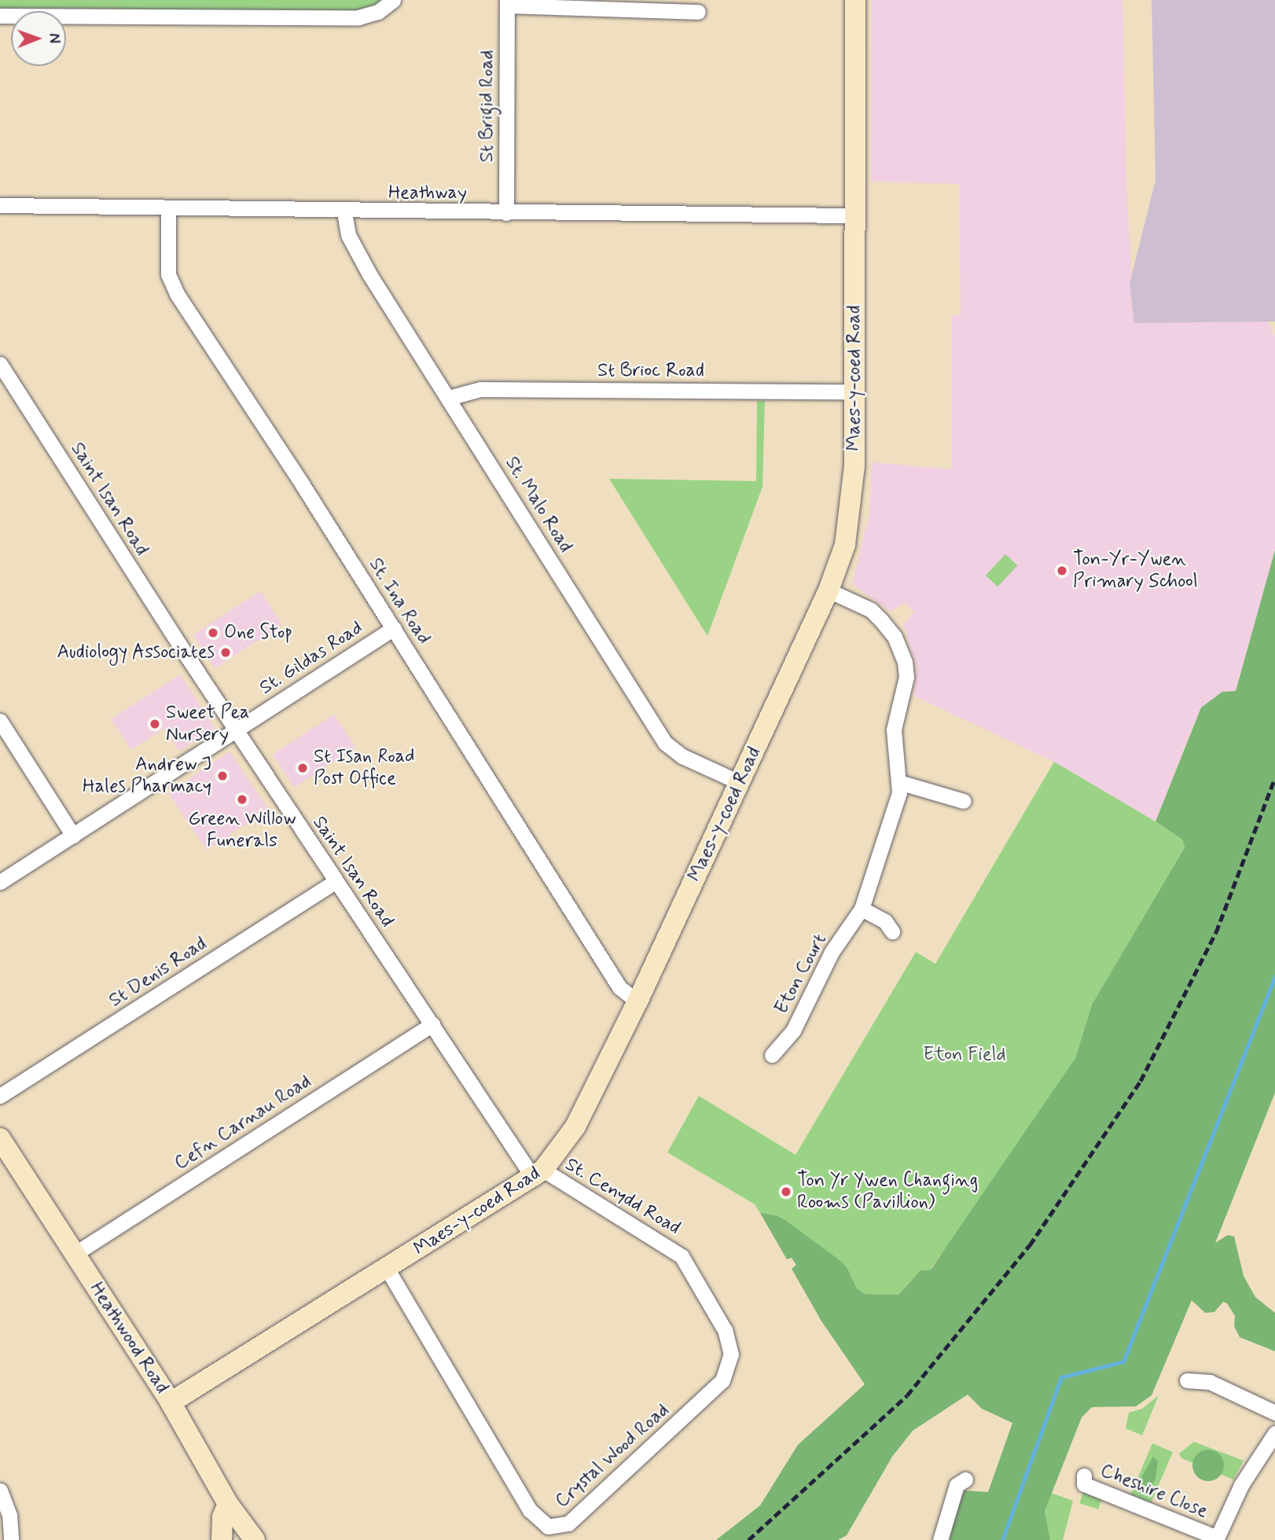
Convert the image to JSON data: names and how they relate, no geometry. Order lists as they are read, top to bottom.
{
  "streets": {
    "street": [
      "St Brigid Road",
      "Heathway",
      "St Brioc Road",
      "Maes-y-coed Road",
      "Saint Isan Road",
      "St. Malo Road",
      "St. Ina Road",
      "St. Gildas Road",
      "St Denis Road",
      "Eton Court",
      "Cefn Carnau Road",
      "St. Cenydd Road",
      "Heathwood Road",
      "Crystal Wood Road",
      "Cheshire Close"
    ]
  },
  "crossings": [
    ["St Brigid Road", "Heathway"],
    ["Heathway", "Maes-y-coed Road"],
    ["Heathway", "St. Malo Road"],
    ["Heathway", "St. Ina Road"],
    ["St Brioc Road", "Maes-y-coed Road"],
    ["St Brioc Road", "St. Malo Road"],
    ["Maes-y-coed Road", "Saint Isan Road"],
    ["Maes-y-coed Road", "St. Malo Road"],
    ["Maes-y-coed Road", "St. Ina Road"],
    ["Maes-y-coed Road", "Eton Court"],
    ["Maes-y-coed Road", "St. Cenydd Road"],
    ["Maes-y-coed Road", "Heathwood Road"],
    ["Maes-y-coed Road", "Crystal Wood Road"],
    ["Saint Isan Road", "St. Gildas Road"],
    ["Saint Isan Road", "St Denis Road"],
    ["Saint Isan Road", "Cefn Carnau Road"],
    ["Saint Isan Road", "St. Cenydd Road"],
    ["St. Ina Road", "St. Gildas Road"],
    ["Cefn Carnau Road", "Heathwood Road"],
    ["St. Cenydd Road", "Crystal Wood Road"]
  ],
  "parks": ["Eton Field"],
  "places": [
    "Ton-Yr-Ywen Primary School",
    "One Stop",
    "Audiology Associates",
    "Sweet Pea Nursery",
    "St Isan Road Post Office",
    "Andrew J Hales Pharmacy",
    "Green Willow Funerals",
    "Ton Yr Ywen Changing Rooms (Pavillion)"
  ],
  "north": "right"
}
